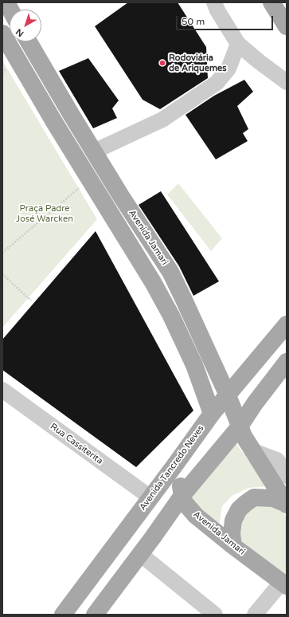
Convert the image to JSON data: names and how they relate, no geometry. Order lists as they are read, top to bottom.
{
  "streets": {
    "main road": ["Avenida Jamari", "Avenida Tancredo Neves"],
    "street": ["Rua Cassiterita"]
  },
  "crossings": [
    ["Avenida Jamari", "Avenida Tancredo Neves"],
    ["Rua Cassiterita", "Avenida Tancredo Neves"]
  ],
  "parks": ["Praça Padre José Warcken"],
  "places": ["Rodoviária de Ariquemes"],
  "scale_bar": "50 m",
  "north": "bottom left"
}
